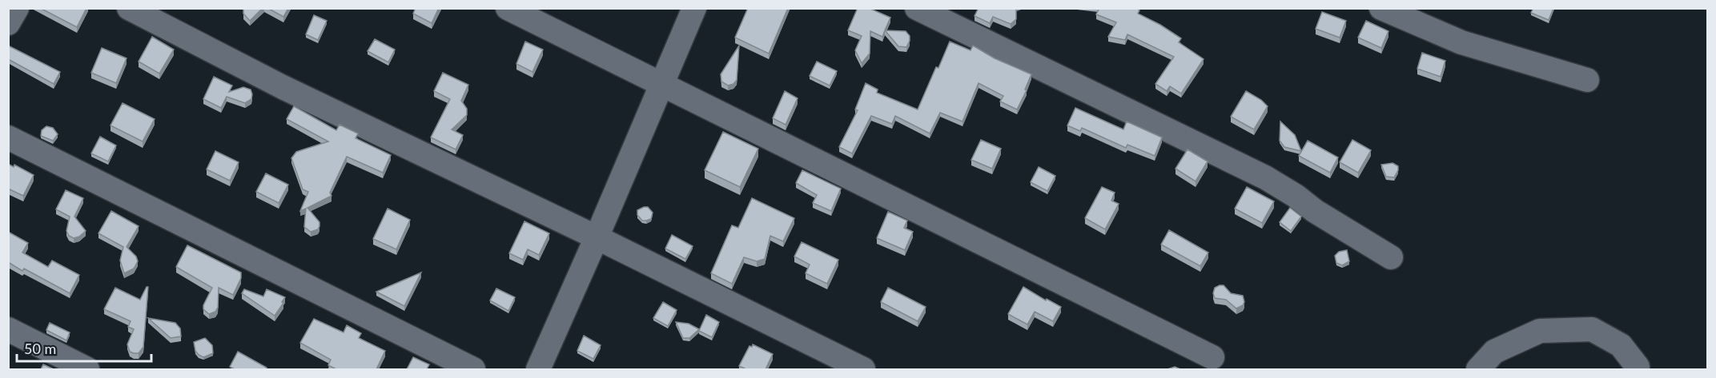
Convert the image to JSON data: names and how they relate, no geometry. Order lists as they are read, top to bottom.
{
  "scale_bar": "50 m"
}
